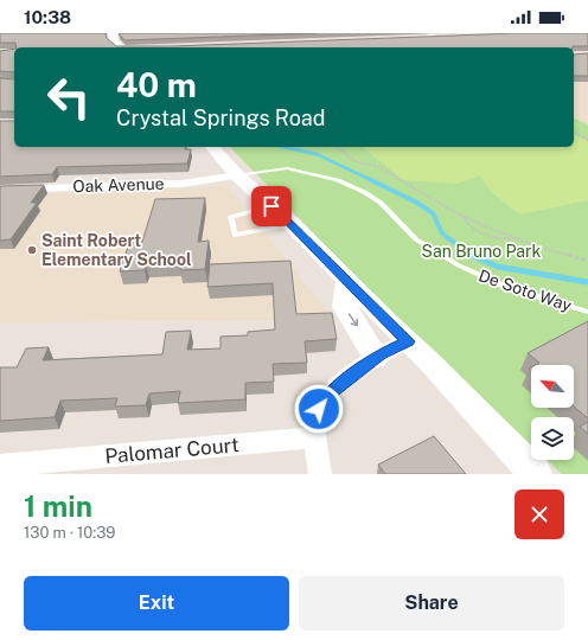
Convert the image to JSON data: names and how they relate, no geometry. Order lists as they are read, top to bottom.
{
  "streets": {
    "street": ["Oak Avenue", "Palomar Court"],
    "lane": ["De Soto Way"]
  },
  "crossings": [
    ["Oak Avenue", "De Soto Way"]
  ],
  "parks": ["San Bruno Park"],
  "places": ["Saint Robert Elementary School"],
  "north": "top left",
  "page": {
    "status": "10:38",
    "turn": ["40 m", "Crystal Springs Road"],
    "heading": ["1 min", "130 m · 10:39"],
    "buttons": ["Exit", "Share"]
  }
}
